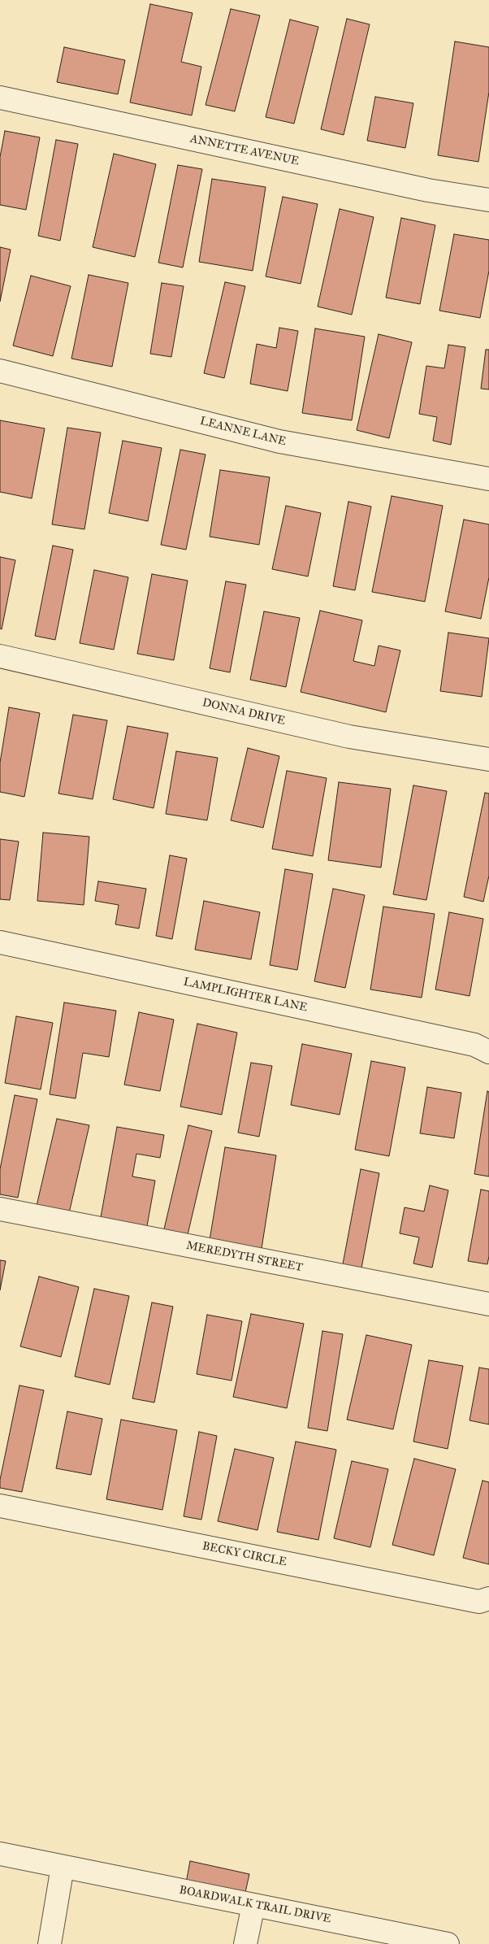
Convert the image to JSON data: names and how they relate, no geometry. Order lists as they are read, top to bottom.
{
  "streets": {
    "street": [
      "ANNETTE AVENUE",
      "LEANNE LANE",
      "DONNA DRIVE",
      "LAMPLIGHTER LANE",
      "MEREDYTH STREET",
      "BECKY CIRCLE",
      "BOARDWALK TRAIL DRIVE"
    ]
  }
}
